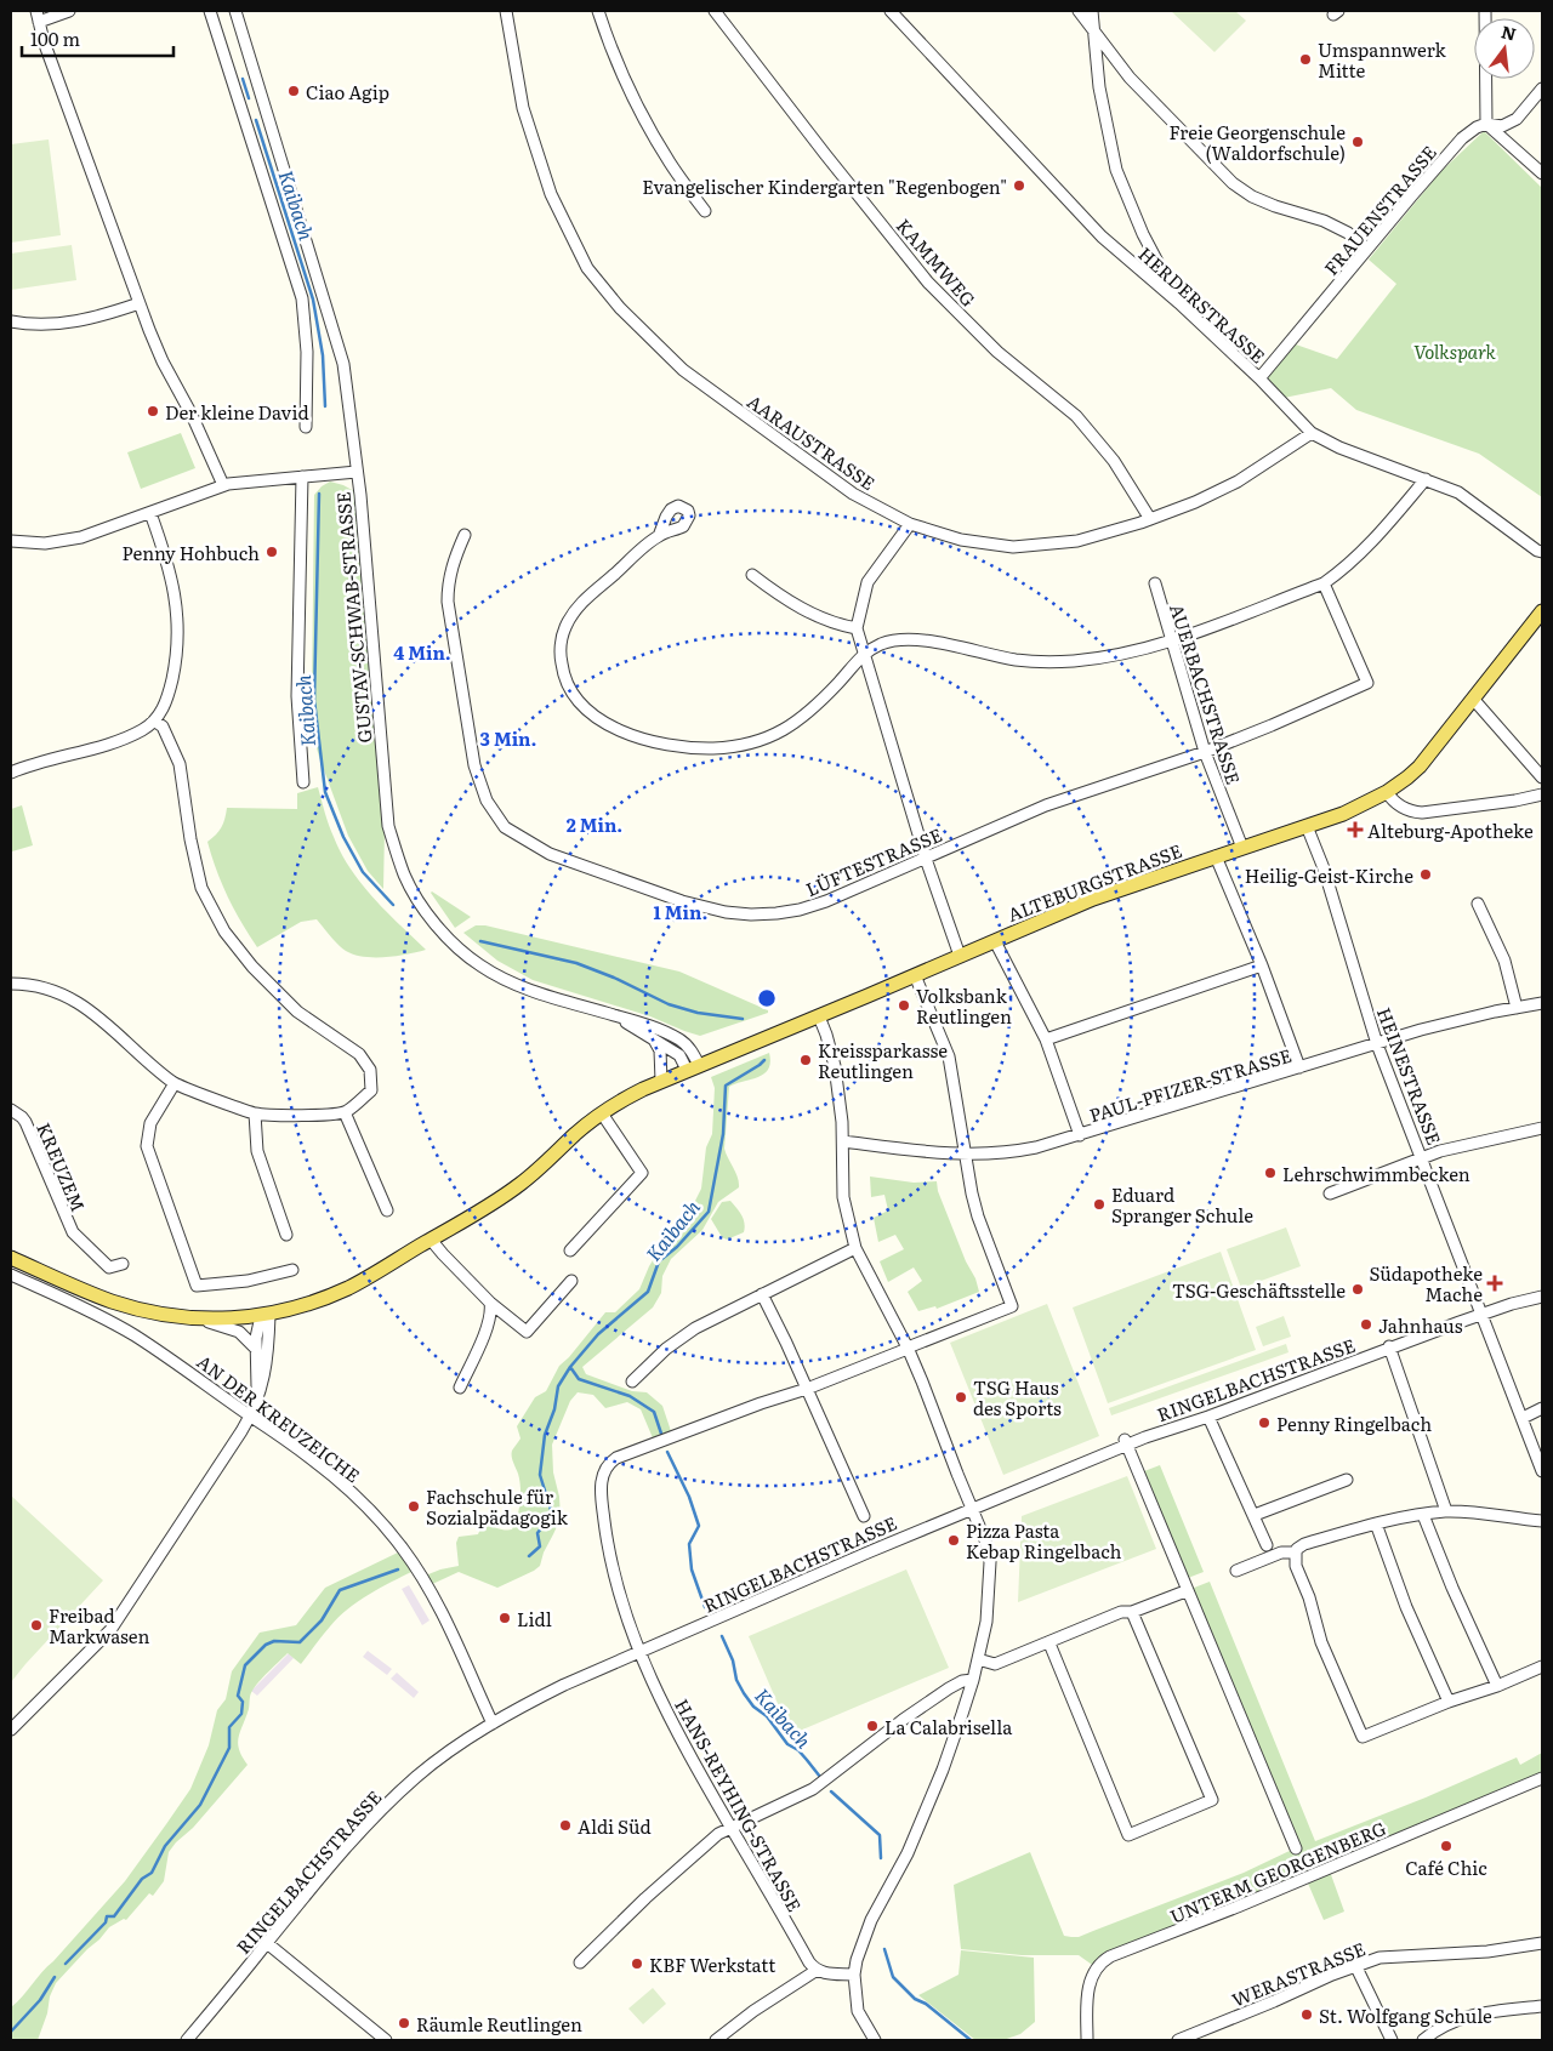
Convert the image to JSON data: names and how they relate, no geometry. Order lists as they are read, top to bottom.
{
  "streets": {
    "main road": ["ALTEBURGSTRASSE"],
    "street": [
      "FRAUENSTRASSE",
      "KAMMWEG",
      "HERDERSTRASSE",
      "AARAUSTRASSE",
      "GUSTAV-SCHWAB-STRASSE",
      "AUERBACHSTRASSE",
      "LÜFTESTRASSE",
      "HEINESTRASSE",
      "PAUL-PFIZER-STRASSE",
      "KREUZEM",
      "RINGELBACHSTRASSE",
      "AN DER KREUZEICHE",
      "HANS-REYHING-STRASSE",
      "UNTERM GEORGENBERG",
      "WERASTRASSE"
    ]
  },
  "crossings": [
    ["FRAUENSTRASSE", "HERDERSTRASSE"],
    ["KAMMWEG", "AARAUSTRASSE"],
    ["HERDERSTRASSE", "AARAUSTRASSE"],
    ["GUSTAV-SCHWAB-STRASSE", "ALTEBURGSTRASSE"],
    ["AUERBACHSTRASSE", "LÜFTESTRASSE"],
    ["AUERBACHSTRASSE", "ALTEBURGSTRASSE"],
    ["ALTEBURGSTRASSE", "HEINESTRASSE"],
    ["HEINESTRASSE", "PAUL-PFIZER-STRASSE"],
    ["HEINESTRASSE", "RINGELBACHSTRASSE"],
    ["RINGELBACHSTRASSE", "AN DER KREUZEICHE"],
    ["RINGELBACHSTRASSE", "HANS-REYHING-STRASSE"]
  ],
  "water": ["Kaibach"],
  "parks": ["Volkspark"],
  "places": {
    "other": [
      "Umspannwerk Mitte",
      "Ciao Agip",
      "Freie Georgenschule (Waldorfschule)",
      "Evangelischer Kindergarten \"Regenbogen\"",
      "Der kleine David",
      "Penny Hohbuch",
      "Heilig-Geist-Kirche",
      "Volksbank Reutlingen",
      "Kreissparkasse Reutlingen",
      "Lehrschwimmbecken",
      "Eduard Spranger Schule",
      "TSG-Geschäftsstelle",
      "Jahnhaus",
      "TSG Haus des Sports",
      "Penny Ringelbach",
      "Fachschule für Sozialpädagogik",
      "Pizza Pasta Kebap Ringelbach",
      "Lidl",
      "Freibad Markwasen",
      "La Calabrisella",
      "Aldi Süd",
      "Café Chic",
      "KBF Werkstatt",
      "St. Wolfgang Schule",
      "Räumle Reutlingen"
    ],
    "health": ["Alteburg-Apotheke", "Südapotheke Mache"]
  },
  "scale_bar": "100 m",
  "north": "top",
  "rings": [
    "4 Min.",
    "3 Min.",
    "2 Min.",
    "1 Min."
  ]
}
